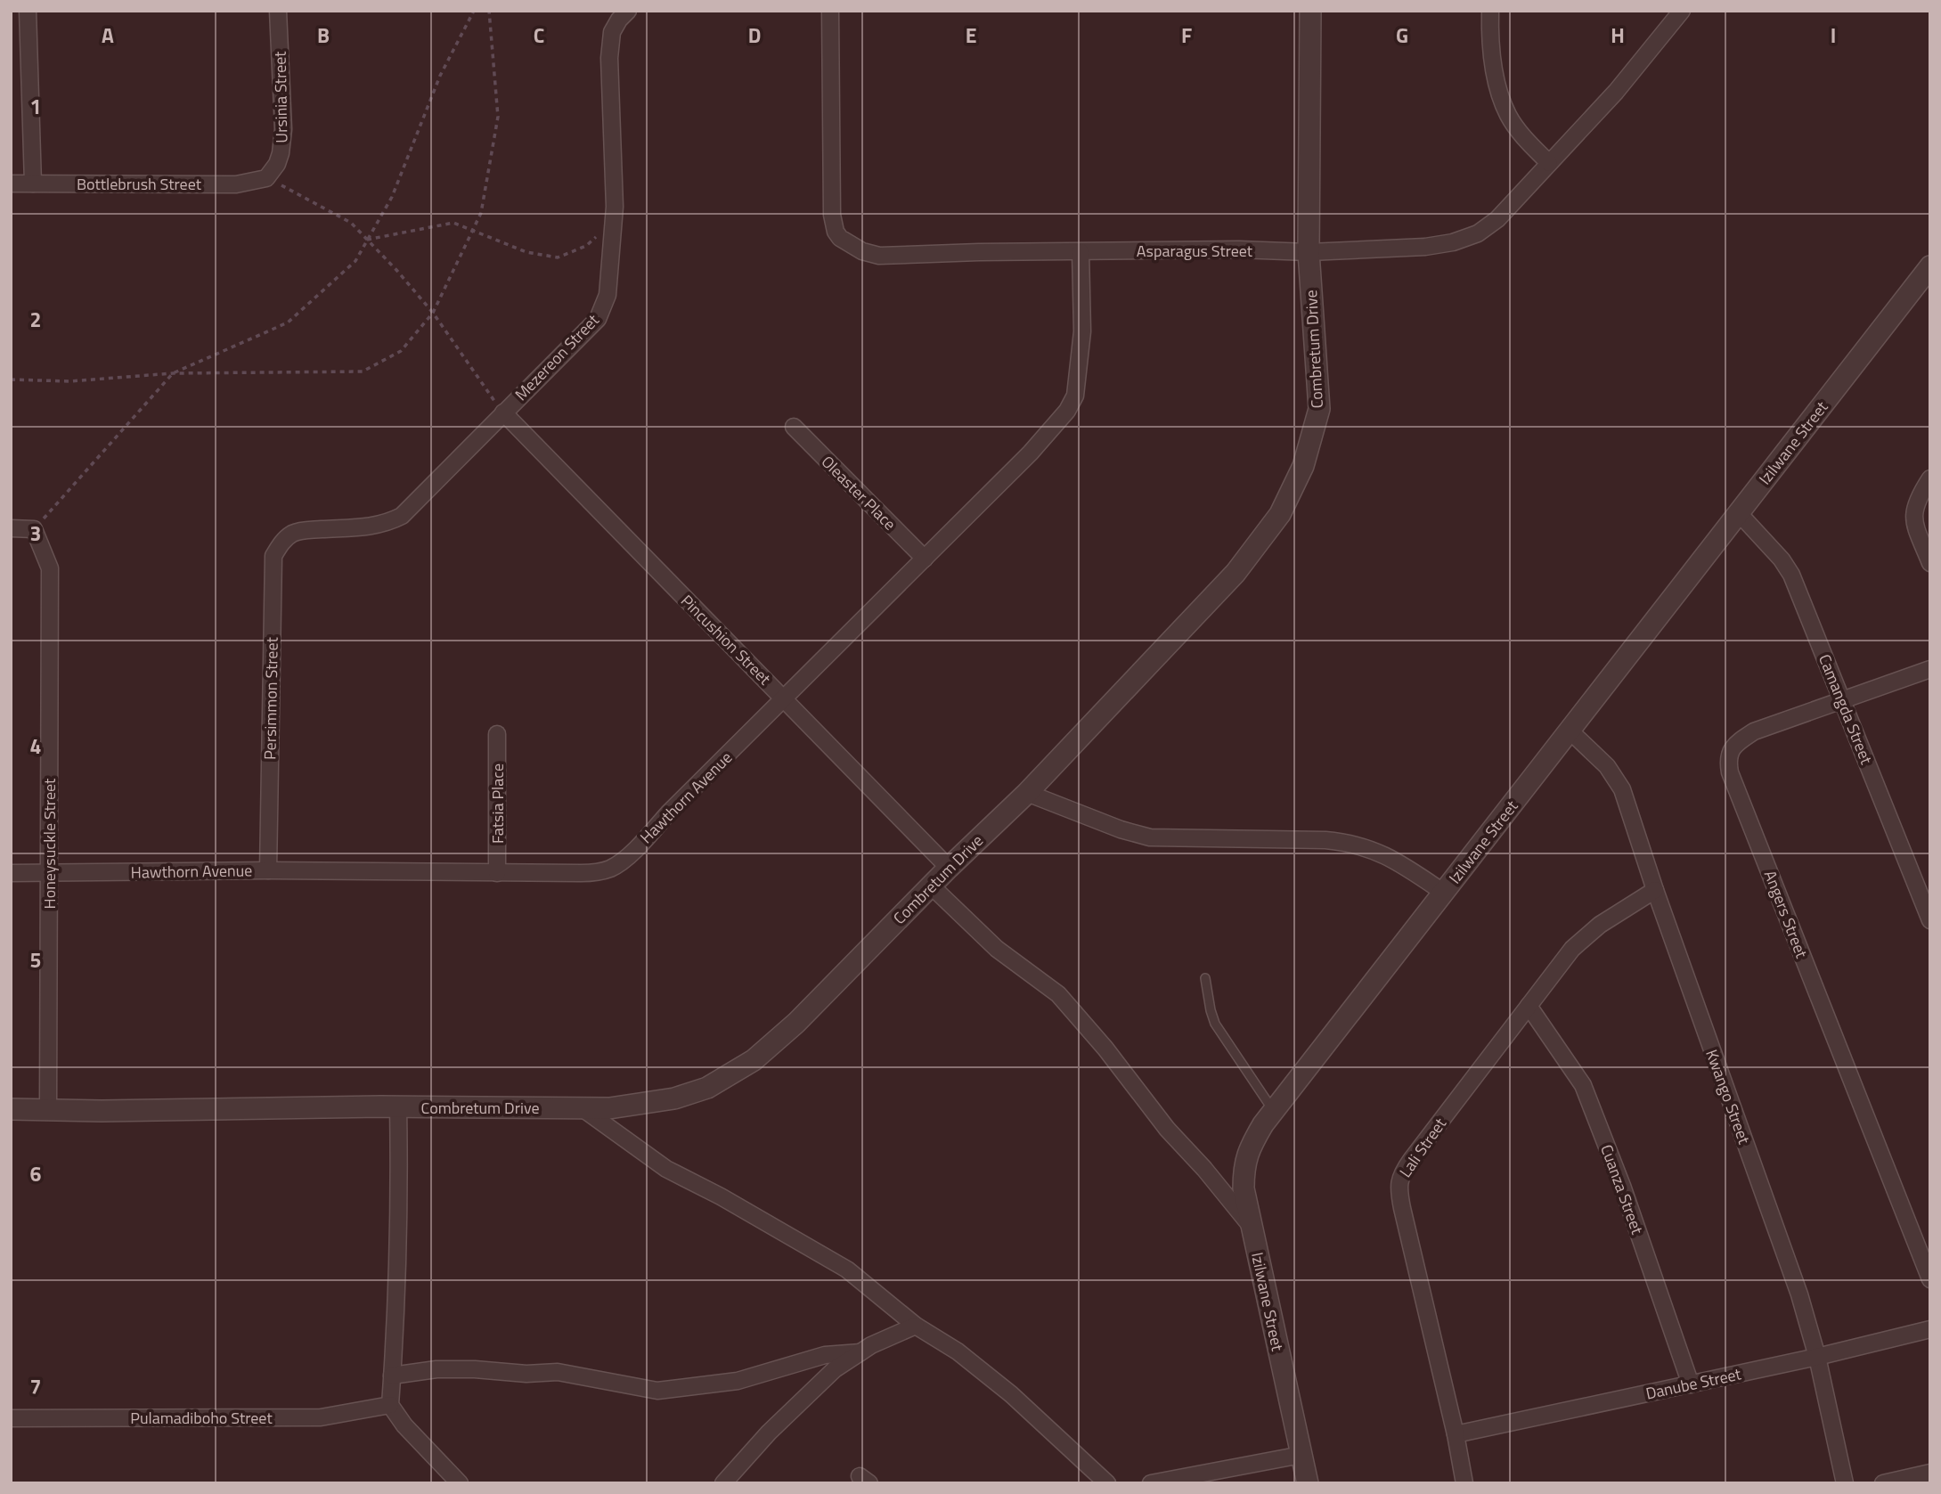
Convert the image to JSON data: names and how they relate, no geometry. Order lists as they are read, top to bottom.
{
  "streets": {
    "street": [
      "Ursinia Street",
      "Bottlebrush Street",
      "Asparagus Street",
      "Combretum Drive",
      "Mezereon Street",
      "Izilwane Street",
      "Oleaster Place",
      "Pincushion Street",
      "Persimmon Street",
      "Camangda Street",
      "Hawthorn Avenue",
      "Fatsia Place",
      "Honeysuckle Street",
      "Angers Street",
      "Kwango Street",
      "Lali Street",
      "Cuanza Street",
      "Danube Street",
      "Pulamadiboho Street"
    ]
  },
  "crossings": [
    ["Ursinia Street", "Bottlebrush Street"],
    ["Asparagus Street", "Combretum Drive"],
    ["Asparagus Street", "Hawthorn Avenue"],
    ["Combretum Drive", "Pincushion Street"],
    ["Combretum Drive", "Honeysuckle Street"],
    ["Mezereon Street", "Pincushion Street"],
    ["Mezereon Street", "Persimmon Street"],
    ["Izilwane Street", "Camangda Street"],
    ["Izilwane Street", "Kwango Street"],
    ["Oleaster Place", "Hawthorn Avenue"],
    ["Pincushion Street", "Hawthorn Avenue"],
    ["Persimmon Street", "Hawthorn Avenue"],
    ["Camangda Street", "Angers Street"],
    ["Hawthorn Avenue", "Fatsia Place"],
    ["Hawthorn Avenue", "Honeysuckle Street"],
    ["Kwango Street", "Lali Street"],
    ["Kwango Street", "Danube Street"],
    ["Lali Street", "Cuanza Street"],
    ["Lali Street", "Danube Street"],
    ["Cuanza Street", "Danube Street"]
  ],
  "grid": {
    "columns": [
      "A",
      "B",
      "C",
      "D",
      "E",
      "F",
      "G",
      "H",
      "I"
    ],
    "rows": [
      "1",
      "2",
      "3",
      "4",
      "5",
      "6",
      "7"
    ]
  }
}
